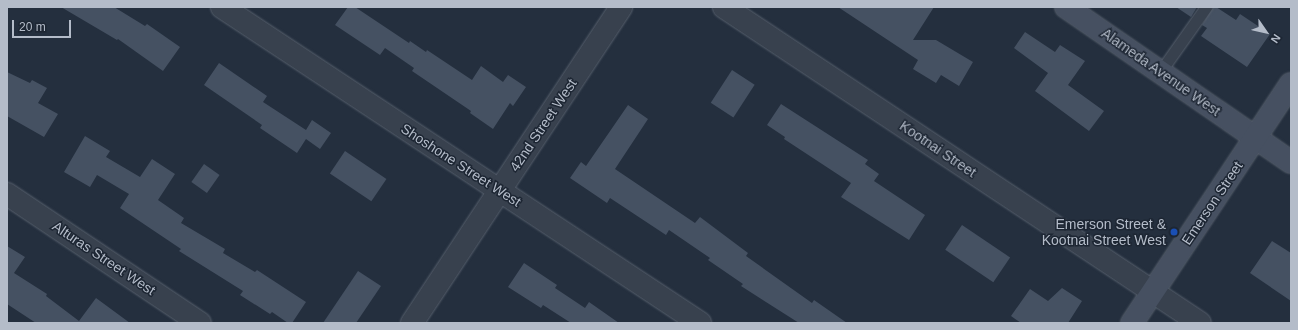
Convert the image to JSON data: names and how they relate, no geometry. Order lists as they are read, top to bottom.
{
  "streets": {
    "main road": ["Alameda Avenue West", "Emerson Street"],
    "street": [
      "42nd Street West",
      "Kootnai Street",
      "Shoshone Street West",
      "Alturas Street West"
    ]
  },
  "crossings": [
    ["Alameda Avenue West", "Emerson Street"],
    ["42nd Street West", "Shoshone Street West"],
    ["Kootnai Street", "Emerson Street"]
  ],
  "places": ["Emerson Street & Kootnai Street West"],
  "scale_bar": "20 m",
  "north": "bottom right"
}
